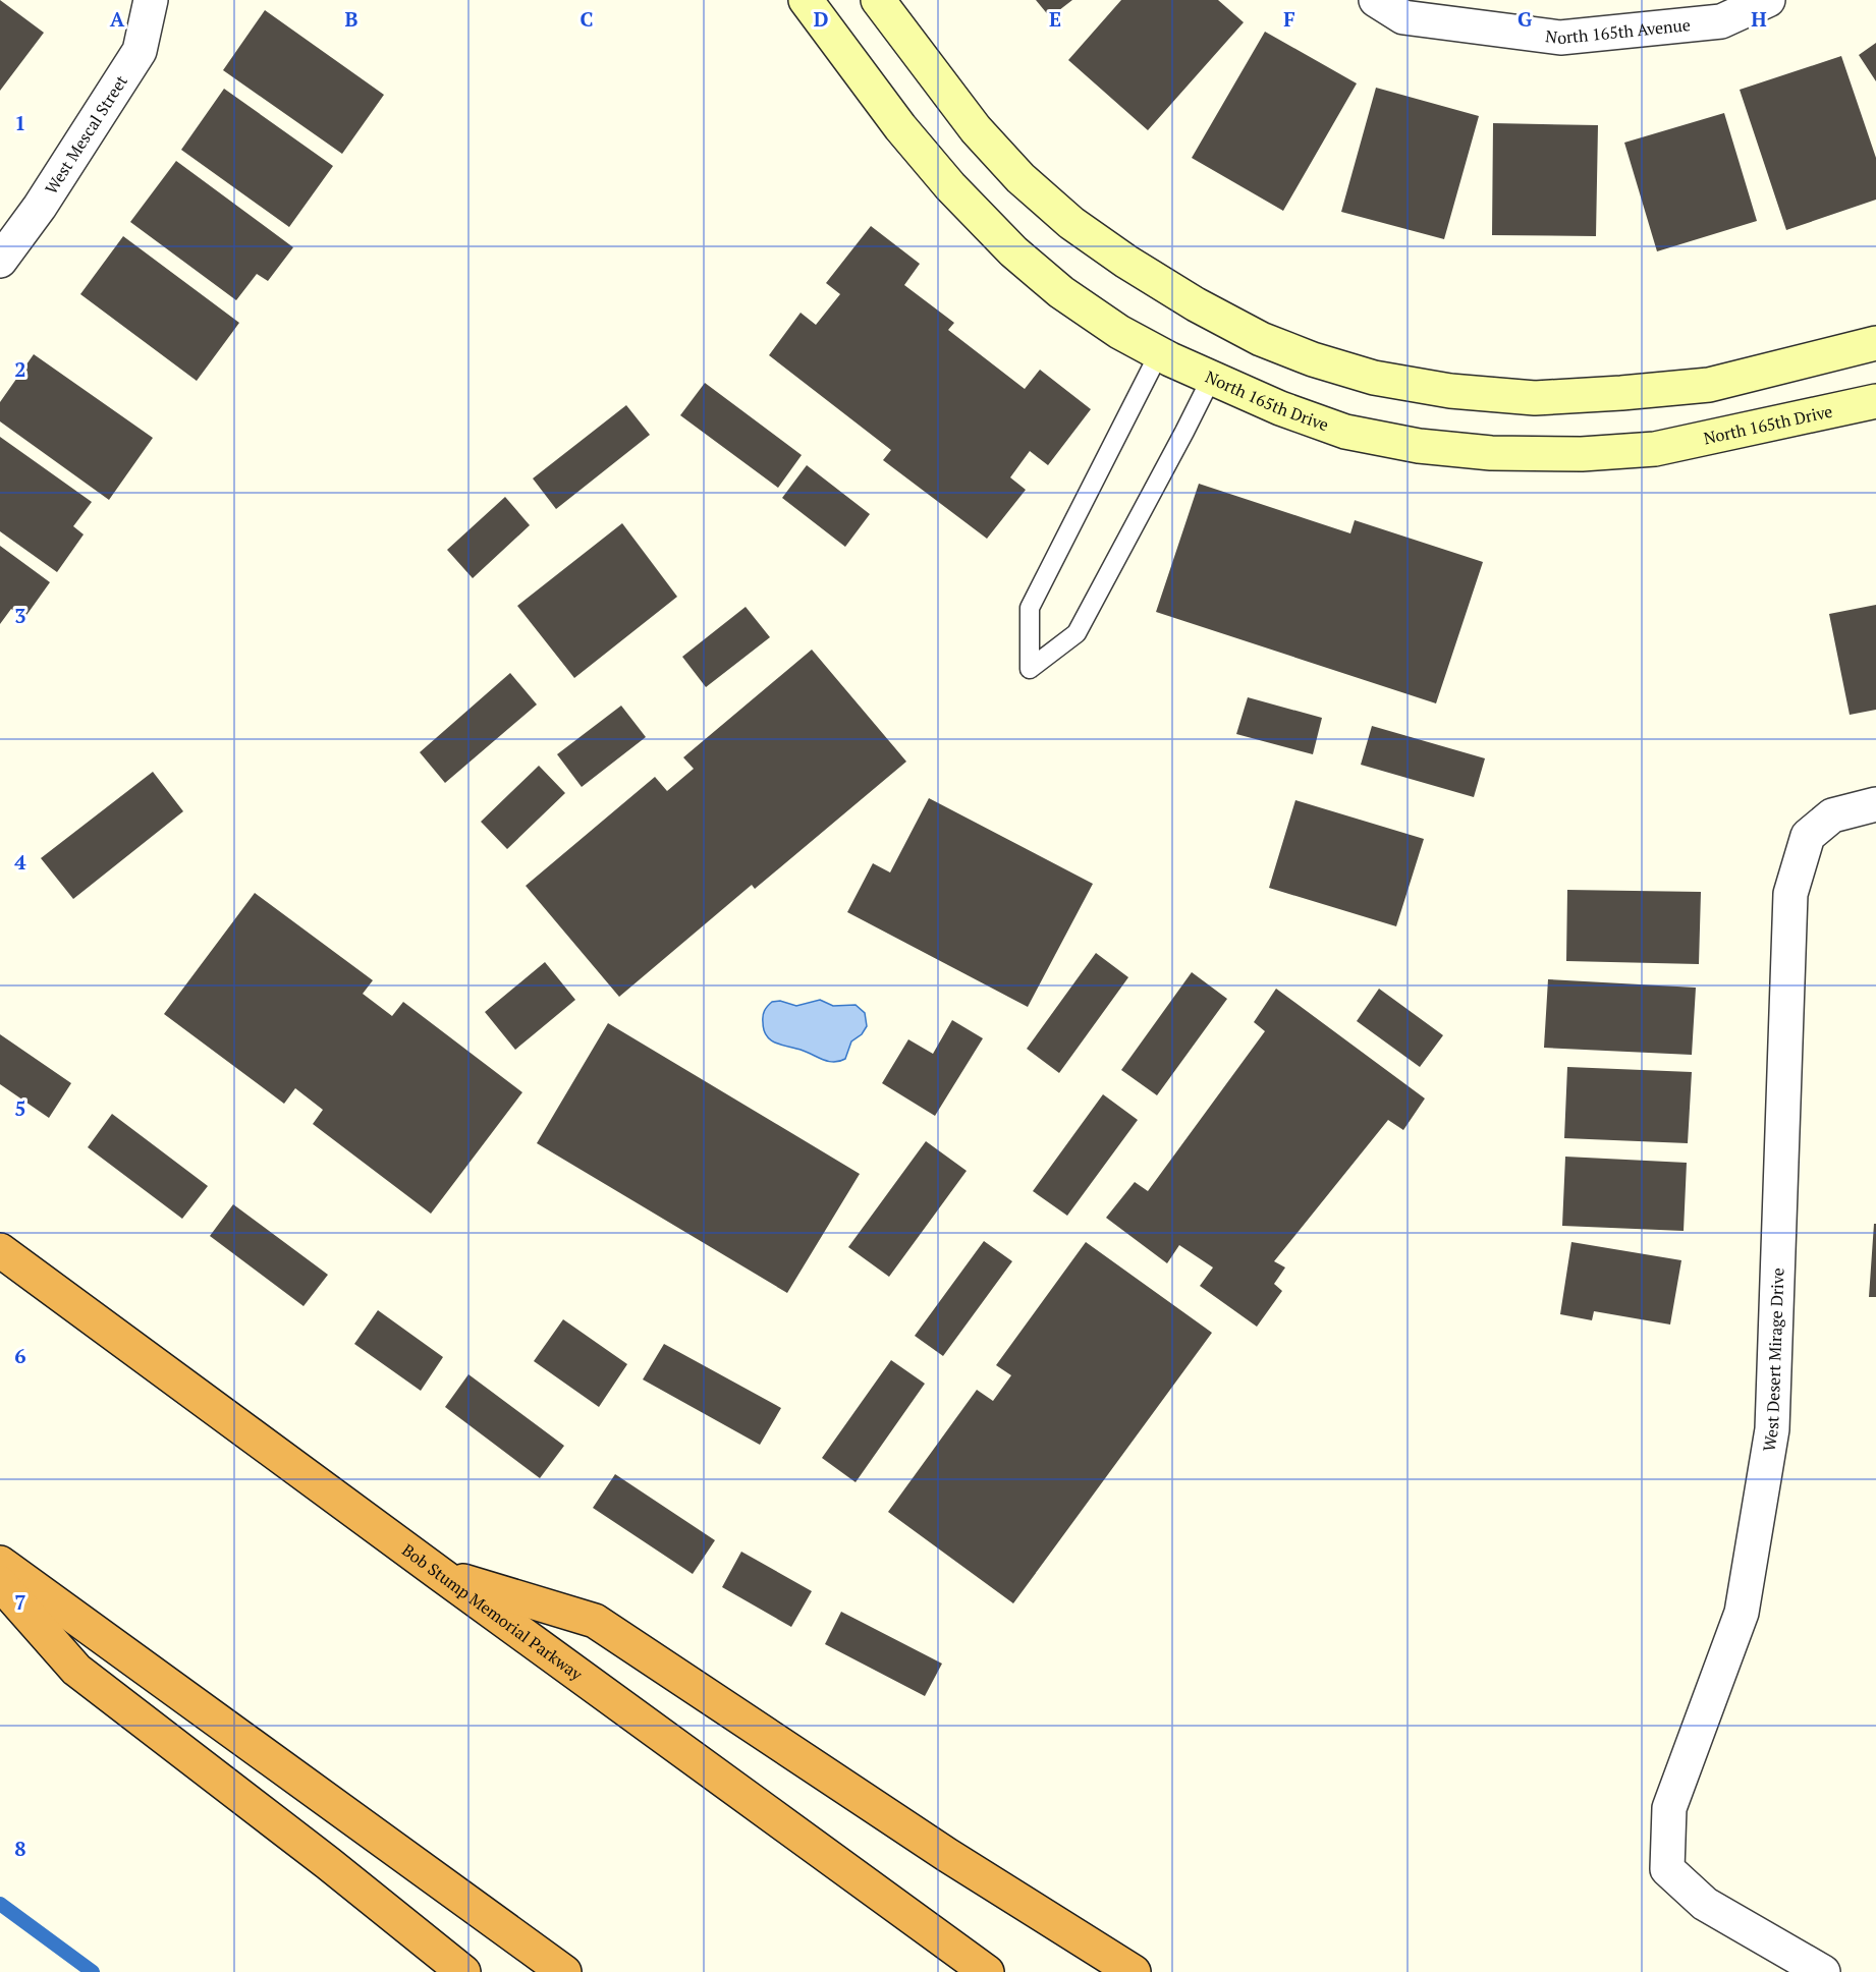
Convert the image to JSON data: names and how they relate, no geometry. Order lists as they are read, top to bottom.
{
  "streets": {
    "highway": ["Bob Stump Memorial Parkway"],
    "street": [
      "North 165th Avenue",
      "West Mescal Street",
      "North 165th Drive",
      "West Desert Mirage Drive"
    ]
  },
  "grid": {
    "columns": [
      "A",
      "B",
      "C",
      "D",
      "E",
      "F",
      "G",
      "H"
    ],
    "rows": [
      "1",
      "2",
      "3",
      "4",
      "5",
      "6",
      "7",
      "8"
    ]
  }
}
